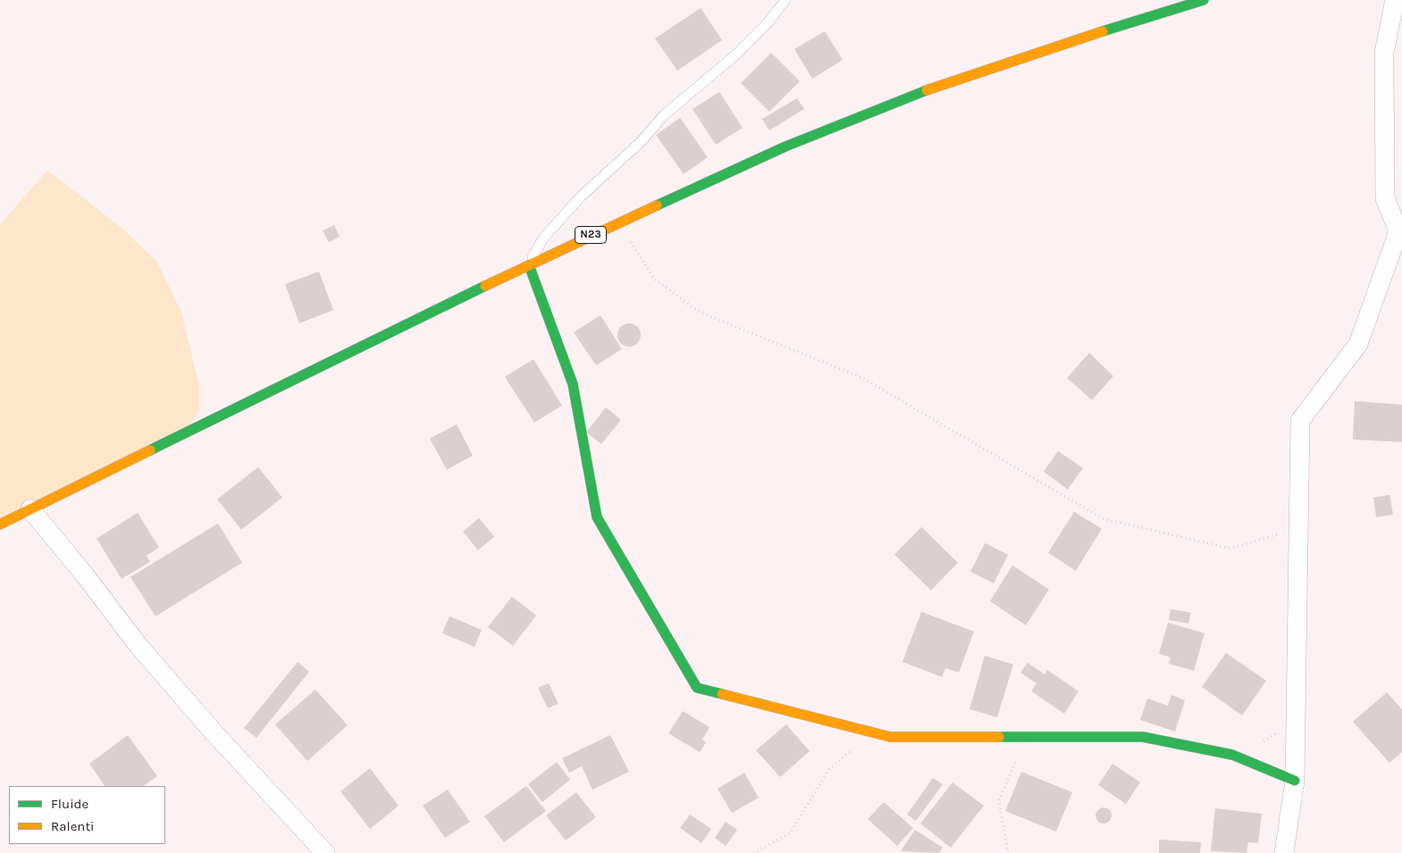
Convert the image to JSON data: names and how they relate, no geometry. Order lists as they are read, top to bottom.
{
  "streets": {
    "main road": ["N23"]
  },
  "legend": ["Fluide", "Ralenti"]
}
